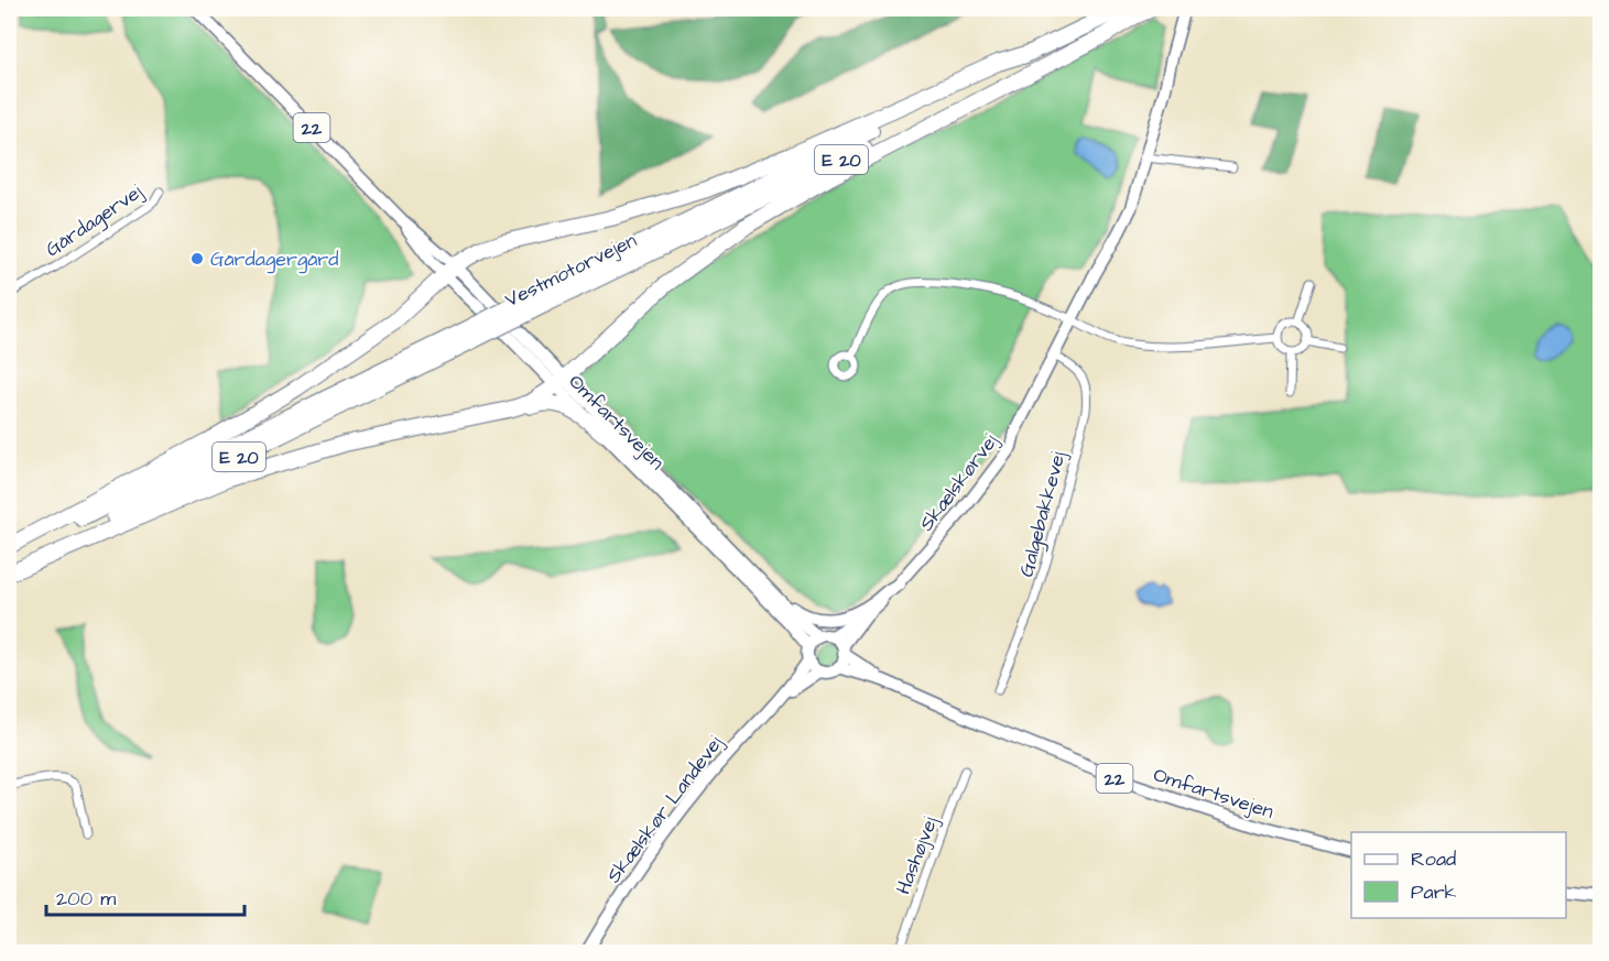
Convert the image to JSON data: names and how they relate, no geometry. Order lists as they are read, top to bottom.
{
  "streets": {
    "highway": ["E 20", "Vestmotorvejen"],
    "main road": [
      "22",
      "Omfartsvejen",
      "Skælskørvej",
      "Skælskør Landevej"
    ],
    "street": ["Gårdagervej", "Galgebakkevej", "Hashøjvej"]
  },
  "crossings": [
    ["22", "Omfartsvejen"],
    ["22", "Skælskørvej"],
    ["22", "Skælskør Landevej"],
    ["Omfartsvejen", "Skælskørvej"],
    ["Omfartsvejen", "Skælskør Landevej"],
    ["Skælskørvej", "Galgebakkevej"],
    ["Skælskørvej", "Skælskør Landevej"]
  ],
  "places": ["Gårdagergård"],
  "legend": ["Road", "Park"],
  "scale_bar": "200 m"
}
